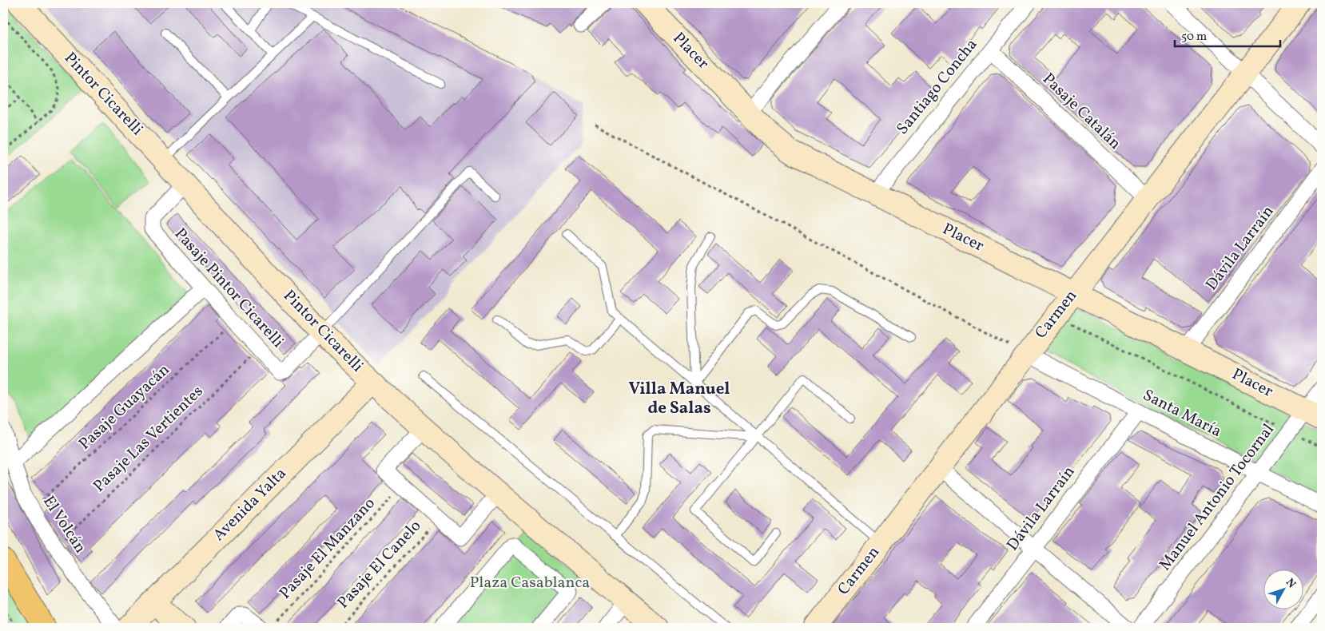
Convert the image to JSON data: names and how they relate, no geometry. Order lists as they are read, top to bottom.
{
  "streets": {
    "street": [
      "Placer",
      "Santiago Concha",
      "Pintor Cicarelli",
      "Pasaje Catalán",
      "Dávila Larraín",
      "Pasaje Pintor Cicarelli",
      "Carmen",
      "Santa María",
      "Manuel Antonio Tocornal",
      "Avenida Yalta",
      "El Volcán"
    ],
    "path": [
      "Pasaje Guayacán",
      "Pasaje Las Vertientes",
      "Pasaje El Manzano",
      "Pasaje El Canelo"
    ]
  },
  "crossings": [
    ["Placer", "Santiago Concha"],
    ["Placer", "Dávila Larraín"],
    ["Placer", "Carmen"],
    ["Placer", "Manuel Antonio Tocornal"],
    ["Santiago Concha", "Pasaje Catalán"],
    ["Pintor Cicarelli", "Pasaje Pintor Cicarelli"],
    ["Pintor Cicarelli", "Avenida Yalta"],
    ["Pasaje Catalán", "Carmen"],
    ["Dávila Larraín", "Santa María"],
    ["Pasaje Pintor Cicarelli", "Pasaje Guayacán"],
    ["Pasaje Pintor Cicarelli", "Pasaje Las Vertientes"],
    ["Carmen", "Santa María"],
    ["Pasaje Guayacán", "El Volcán"],
    ["Santa María", "Manuel Antonio Tocornal"],
    ["Pasaje Las Vertientes", "El Volcán"]
  ],
  "districts": ["Villa Manuel de Salas"],
  "parks": ["Plaza Casablanca"],
  "scale_bar": "50 m",
  "north": "top right"
}
